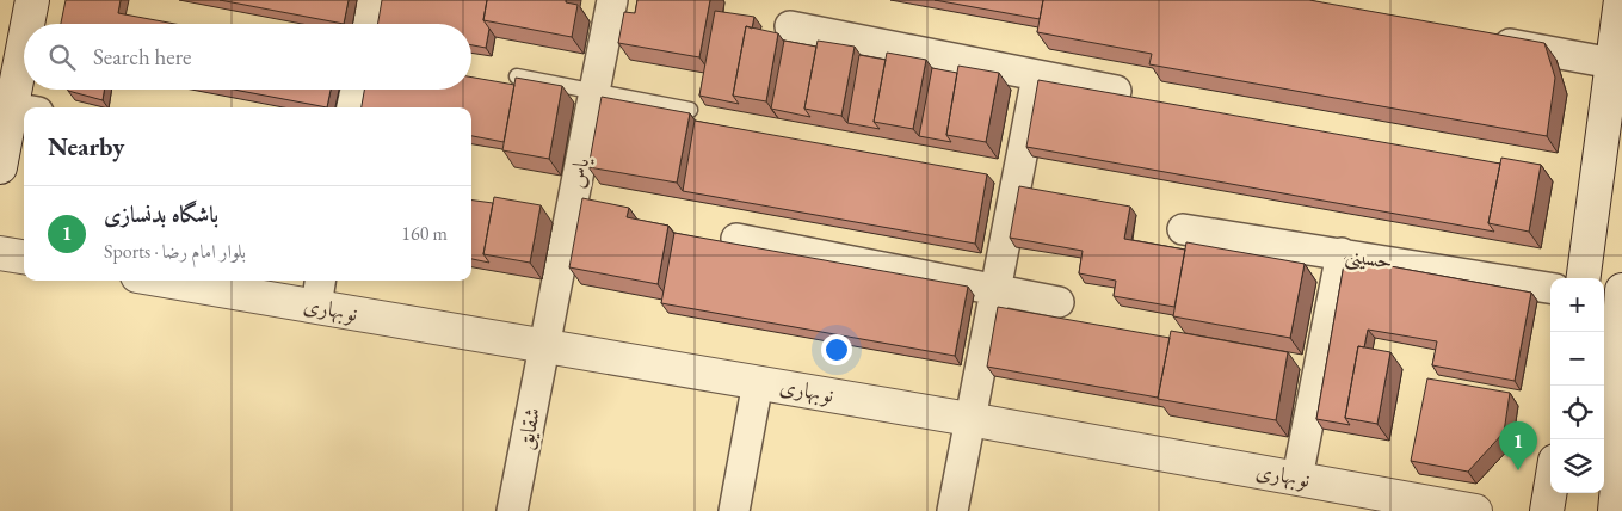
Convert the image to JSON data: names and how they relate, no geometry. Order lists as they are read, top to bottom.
{
  "streets": {
    "street": [
      "یاس",
      "حسینی",
      "نوبهاری",
      "شقایق"
    ]
  },
  "crossings": [
    ["یاس", "نوبهاری"],
    ["یاس", "شقایق"],
    ["نوبهاری", "شقایق"]
  ],
  "page": {
    "search": "Search here",
    "heading": "Nearby",
    "list": [
      {
        "mark": "1",
        "name": "باشگاه بدنسازی",
        "note": "Sports · بلوار امام رضا",
        "value": "160 m"
      }
    ],
    "map_buttons": ["+", "−"],
    "pins": "1"
  }
}
